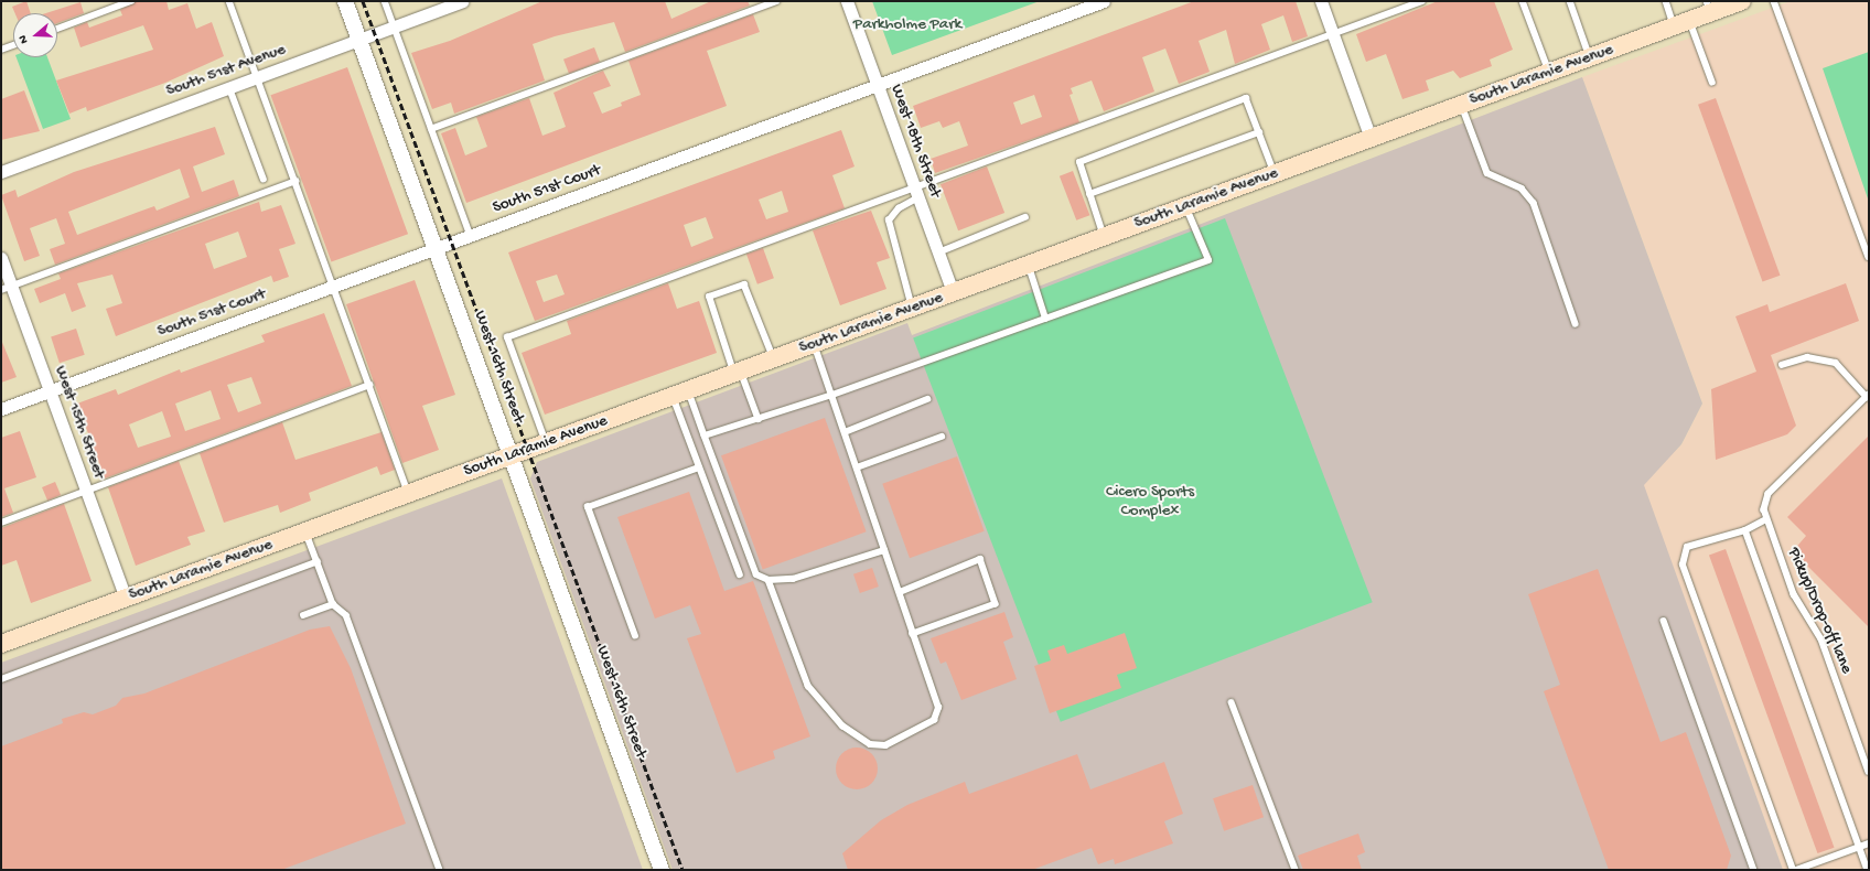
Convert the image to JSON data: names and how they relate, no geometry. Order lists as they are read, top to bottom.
{
  "streets": {
    "main road": ["South Laramie Avenue"],
    "street": [
      "South 51st Avenue",
      "West 18th Street",
      "South 51st Court",
      "West 16th Street",
      "West 15th Street"
    ],
    "lane": ["Pickup/Drop-off lane"]
  },
  "crossings": [
    ["South 51st Avenue", "West 16th Street"],
    ["South Laramie Avenue", "West 18th Street"],
    ["South Laramie Avenue", "West 16th Street"],
    ["South Laramie Avenue", "West 15th Street"],
    ["West 18th Street", "South 51st Court"],
    ["South 51st Court", "West 16th Street"],
    ["South 51st Court", "West 15th Street"]
  ],
  "parks": ["Parkholme Park", "Cicero Sports Complex"],
  "north": "left"
}
